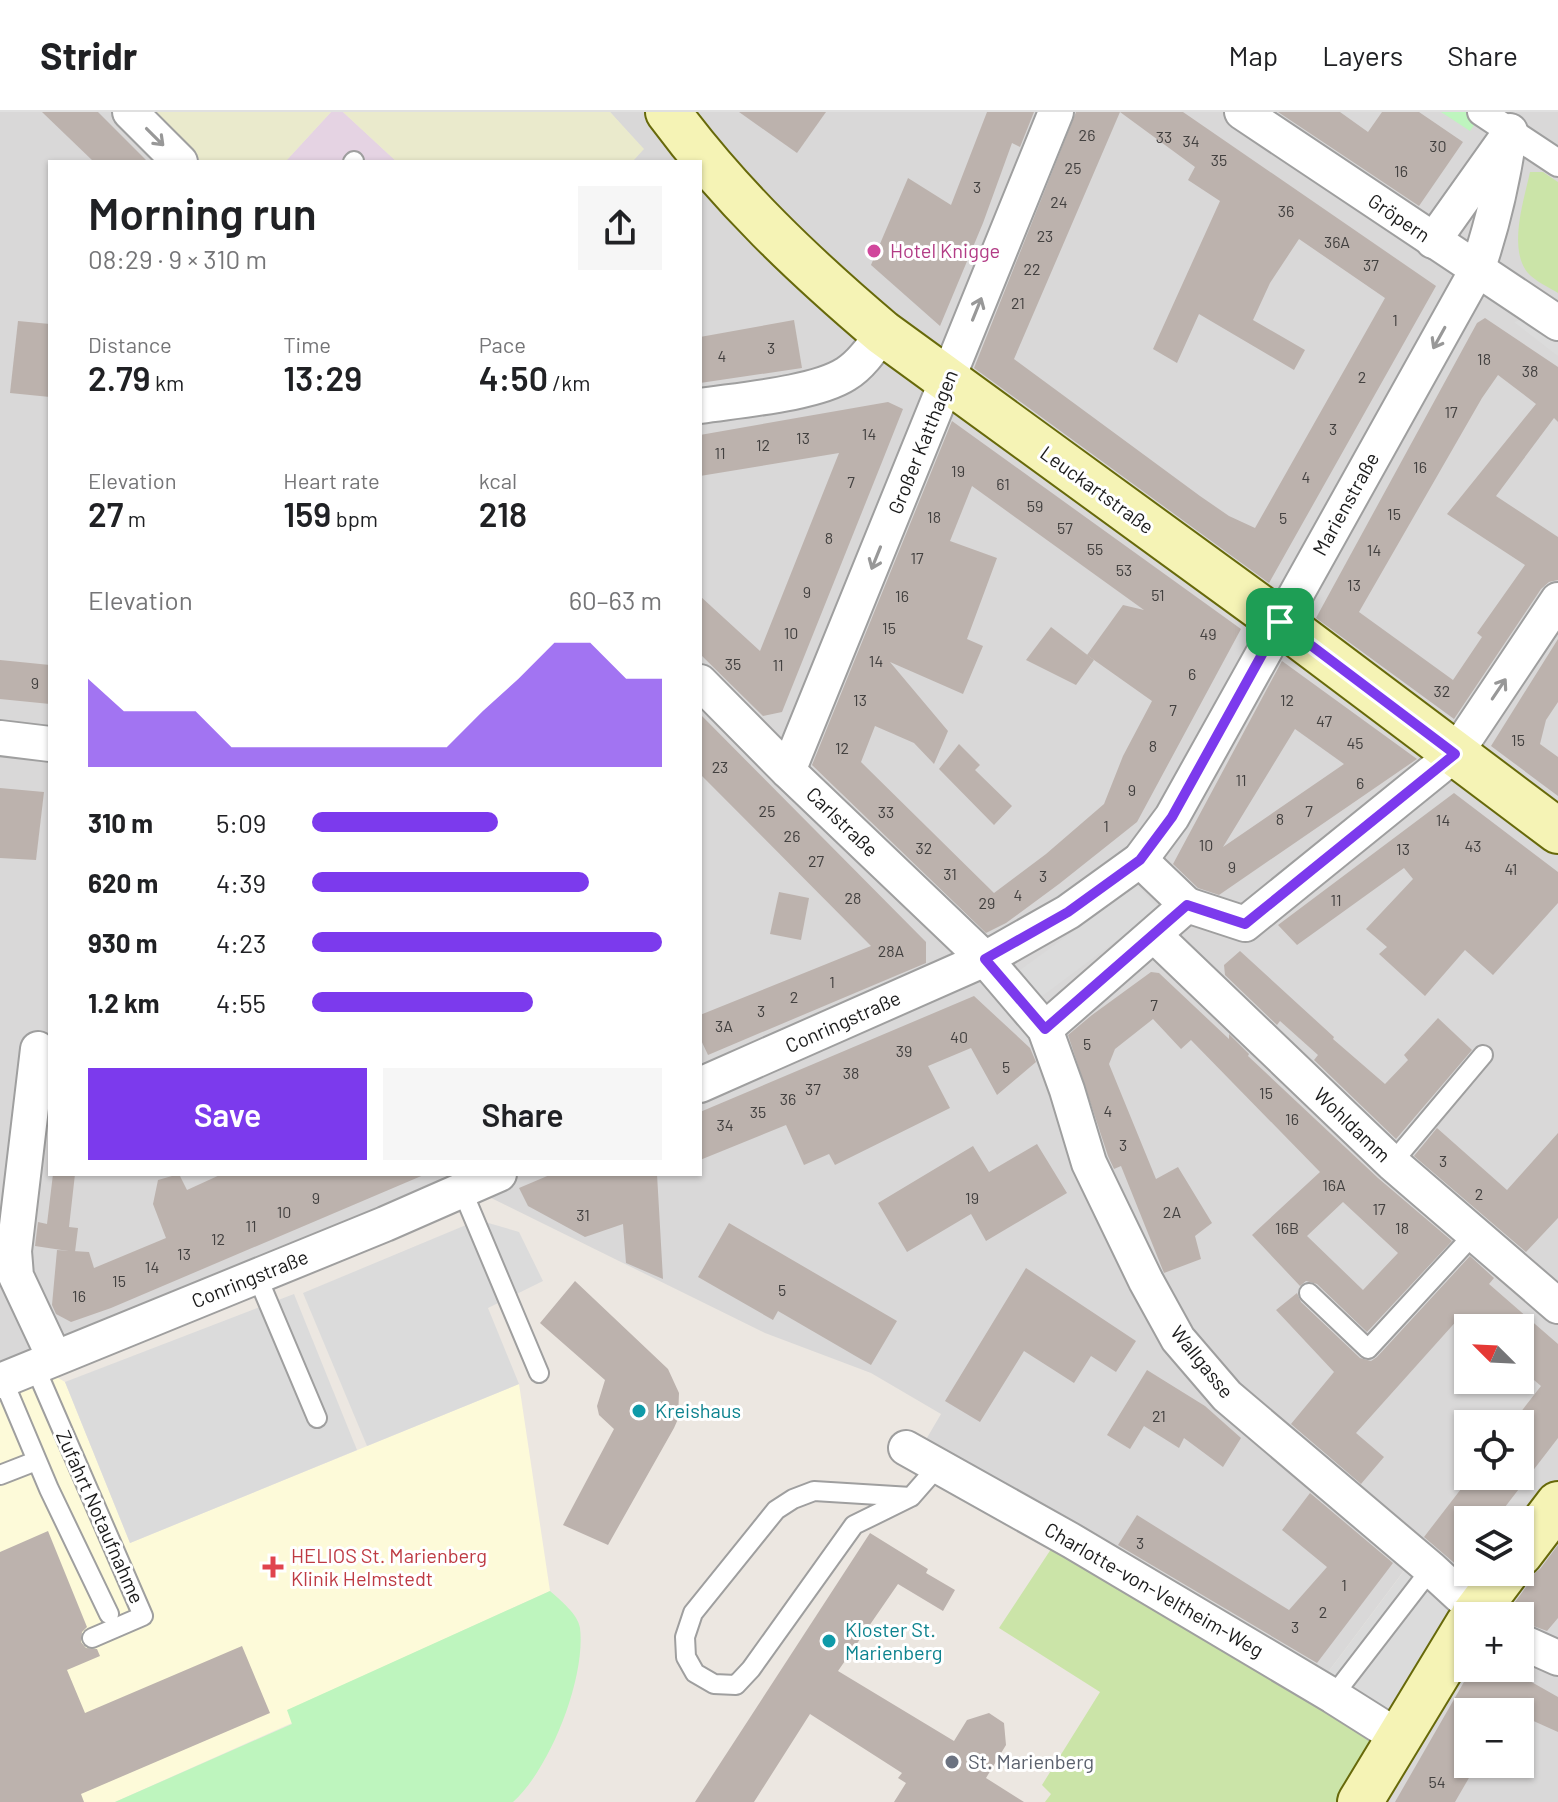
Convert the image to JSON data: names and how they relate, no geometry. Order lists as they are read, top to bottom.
{
  "streets": {
    "main road": ["Leuckartstraße"],
    "street": [
      "Gröpern",
      "Großer Katthagen",
      "Marienstraße",
      "Carlstraße",
      "Conringstraße",
      "Wohldamm",
      "Wallgasse",
      "Charlotte-von-Veltheim-Weg"
    ],
    "lane": ["Zufahrt Notaufnahme"]
  },
  "crossings": [
    ["Gröpern", "Marienstraße"],
    ["Großer Katthagen", "Leuckartstraße"],
    ["Großer Katthagen", "Carlstraße"],
    ["Leuckartstraße", "Marienstraße"],
    ["Marienstraße", "Conringstraße"],
    ["Carlstraße", "Conringstraße"],
    ["Carlstraße", "Wallgasse"],
    ["Conringstraße", "Zufahrt Notaufnahme"]
  ],
  "places": {
    "other": [
      "Hotel Knigge",
      "Kreishaus",
      "Kloster St. Marienberg",
      "St. Marienberg"
    ],
    "health": ["HELIOS St. Marienberg Klinik Helmstedt"]
  },
  "house_numbers": [
    "26",
    "33",
    "34",
    "30",
    "35",
    "25",
    "16",
    "3",
    "24",
    "36",
    "23",
    "36A",
    "37",
    "22",
    "21",
    "1",
    "3",
    "4",
    "18",
    "38",
    "2",
    "17",
    "3",
    "14",
    "13",
    "12",
    "11",
    "16",
    "19",
    "4",
    "7",
    "61",
    "59",
    "15",
    "18",
    "5",
    "57",
    "8",
    "55",
    "14",
    "17",
    "53",
    "13",
    "9",
    "51",
    "16",
    "15",
    "10",
    "49",
    "14",
    "35",
    "11",
    "6",
    "9",
    "32",
    "13",
    "12",
    "7",
    "47",
    "15",
    "45",
    "8",
    "12",
    "23",
    "11",
    "6",
    "9",
    "25",
    "7",
    "33",
    "8",
    "14",
    "1",
    "26",
    "10",
    "43",
    "32",
    "13",
    "27",
    "9",
    "41",
    "31",
    "3",
    "4",
    "28",
    "11",
    "29",
    "28A",
    "1",
    "2",
    "7",
    "3",
    "3A",
    "40",
    "5",
    "39",
    "5",
    "38",
    "37",
    "15",
    "36",
    "4",
    "35",
    "16",
    "34",
    "3",
    "3",
    "16A",
    "2",
    "9",
    "19",
    "17",
    "10",
    "2A",
    "31",
    "11",
    "16B",
    "18",
    "12",
    "13",
    "14",
    "15",
    "5",
    "16",
    "21",
    "3",
    "1",
    "2",
    "3",
    "54"
  ],
  "north": "top left",
  "page": {
    "header": "Stridr",
    "nav": ["Map", "Layers", "Share"],
    "heading": ["Morning run", "08:29 · 9 × 310 m"],
    "stats": [
      ["Distance", "2.79 km"],
      ["Time", "13:29"],
      ["Pace", "4:50 /km"],
      ["Elevation", "27 m"],
      ["Heart rate", "159 bpm"],
      ["kcal", "218"]
    ],
    "chart": ["Elevation", "60–63 m"],
    "list": [
      {
        "name": "310 m",
        "note": "5:09"
      },
      {
        "name": "620 m",
        "note": "4:39"
      },
      {
        "name": "930 m",
        "note": "4:23"
      },
      {
        "name": "1.2 km",
        "note": "4:55"
      }
    ],
    "buttons": ["Save", "Share"],
    "map_buttons": ["+", "−"]
  }
}
